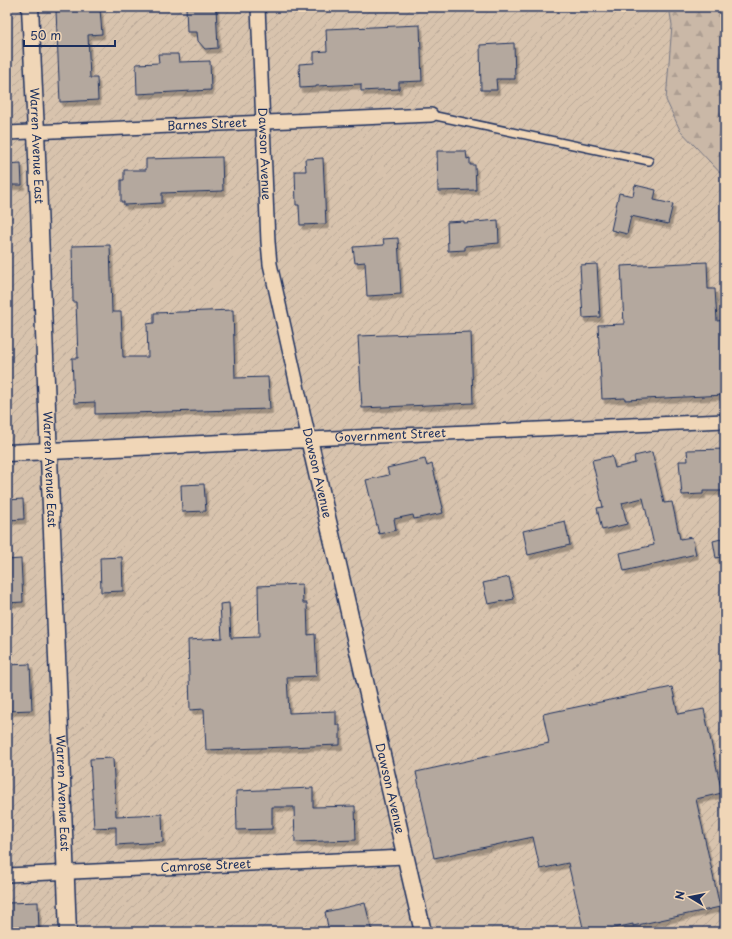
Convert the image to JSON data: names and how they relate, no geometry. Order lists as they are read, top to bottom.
{
  "streets": {
    "street": [
      "Barnes Street",
      "Warren Avenue East",
      "Dawson Avenue",
      "Government Street",
      "Camrose Street"
    ]
  },
  "crossings": [
    ["Barnes Street", "Warren Avenue East"],
    ["Barnes Street", "Dawson Avenue"],
    ["Warren Avenue East", "Government Street"],
    ["Warren Avenue East", "Camrose Street"],
    ["Dawson Avenue", "Government Street"],
    ["Dawson Avenue", "Camrose Street"]
  ],
  "scale_bar": "50 m",
  "north": "left"
}
